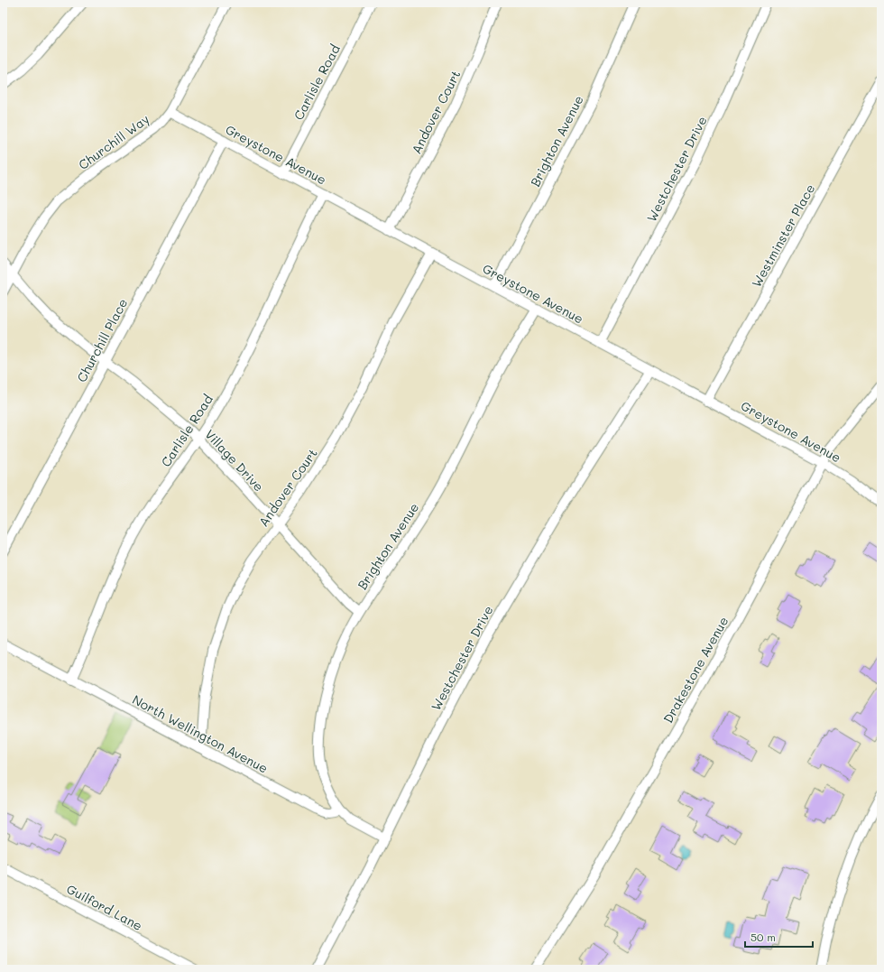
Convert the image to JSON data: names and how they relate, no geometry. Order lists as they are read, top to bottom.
{
  "streets": {
    "street": [
      "Carlisle Road",
      "Andover Court",
      "Brighton Avenue",
      "Churchill Way",
      "Greystone Avenue",
      "Westchester Drive",
      "Westminster Place",
      "Churchill Place",
      "Village Drive",
      "Drakestone Avenue",
      "North Wellington Avenue",
      "Guilford Lane"
    ]
  },
  "crossings": [
    ["Carlisle Road", "Greystone Avenue"],
    ["Carlisle Road", "Village Drive"],
    ["Carlisle Road", "North Wellington Avenue"],
    ["Andover Court", "Greystone Avenue"],
    ["Andover Court", "Village Drive"],
    ["Andover Court", "North Wellington Avenue"],
    ["Brighton Avenue", "Greystone Avenue"],
    ["Brighton Avenue", "Village Drive"],
    ["Brighton Avenue", "North Wellington Avenue"],
    ["Churchill Way", "Greystone Avenue"],
    ["Churchill Way", "Village Drive"],
    ["Greystone Avenue", "Westchester Drive"],
    ["Greystone Avenue", "Westminster Place"],
    ["Greystone Avenue", "Churchill Place"],
    ["Greystone Avenue", "Drakestone Avenue"],
    ["Churchill Place", "Village Drive"]
  ],
  "scale_bar": "50 m"
}
